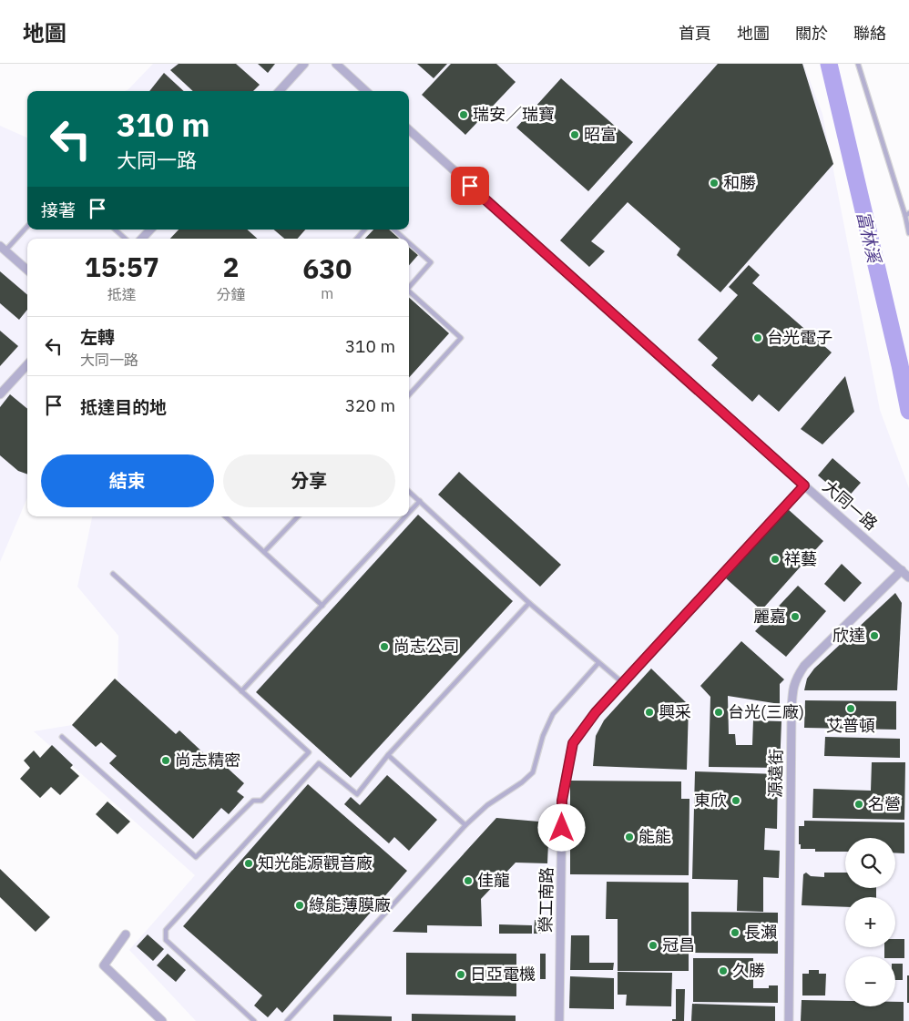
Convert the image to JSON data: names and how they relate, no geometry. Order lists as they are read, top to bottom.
{
  "streets": {
    "street": ["大同一路", "源遠街", "榮工南路"]
  },
  "crossings": [
    ["大同一路", "源遠街"],
    ["大同一路", "榮工南路"]
  ],
  "water": ["富林溪"],
  "places": [
    "瑞安／瑞寶",
    "昭富",
    "和勝",
    "台光電子",
    "祥藝",
    "麗嘉",
    "欣達",
    "尚志公司",
    "艾普頓",
    "興采",
    "台光(三廠)",
    "尚志精密",
    "東欣",
    "名營",
    "能能",
    "知光能源觀音廠",
    "佳龍",
    "綠能薄膜廠",
    "長瀨",
    "冠昌",
    "久勝",
    "日亞電機"
  ],
  "page": {
    "header": "地圖",
    "nav": [
      "首頁",
      "地圖",
      "關於",
      "聯絡"
    ],
    "turn": ["310 m", "大同一路"],
    "then": "接著",
    "eta": [
      "15:57",
      "抵達",
      "2",
      "分鐘",
      "630",
      "m"
    ],
    "list": [
      {
        "name": "左轉",
        "note": "大同一路",
        "value": "310 m"
      },
      {
        "name": "抵達目的地",
        "value": "320 m"
      }
    ],
    "buttons": ["結束", "分享"],
    "map_buttons": ["+", "−"]
  }
}
